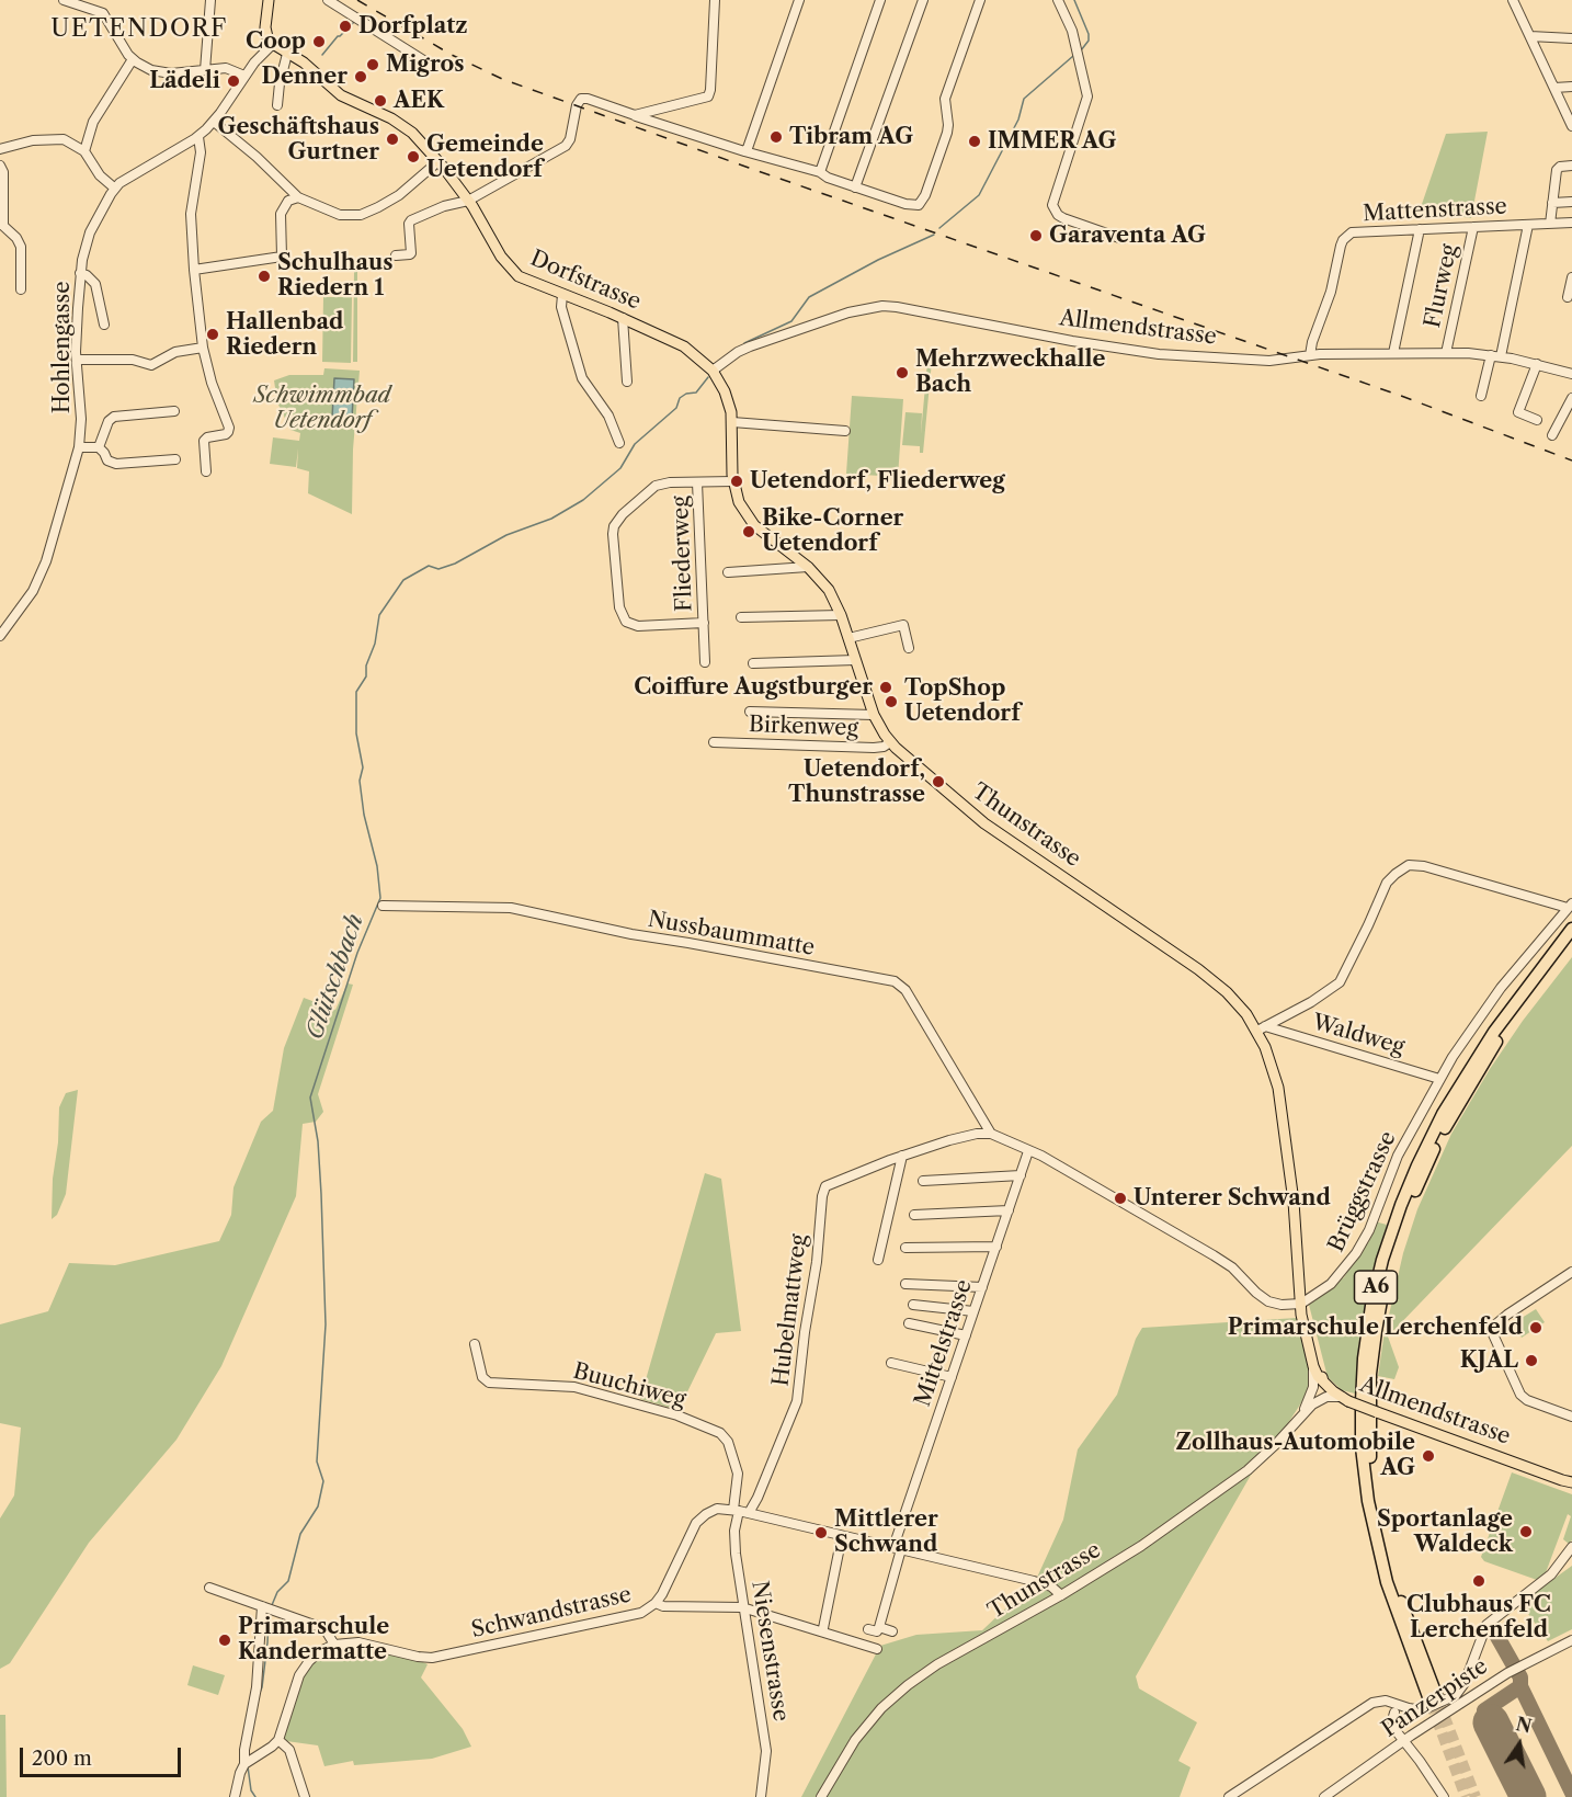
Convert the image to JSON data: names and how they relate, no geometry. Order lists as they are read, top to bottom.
{
  "streets": {
    "highway": ["A6"],
    "main road": ["Dorfstrasse", "Allmendstrasse", "Thunstrasse"],
    "street": [
      "Mattenstrasse",
      "Flurweg",
      "Hohlengasse",
      "Fliederweg",
      "Birkenweg",
      "Nussbaummatte",
      "Waldweg",
      "Brüggstrasse",
      "Hubelmattweg",
      "Mittelstrasse",
      "Buuchiweg",
      "Schwandstrasse",
      "Niesenstrasse",
      "Panzerpiste"
    ]
  },
  "crossings": [
    ["Mattenstrasse", "Flurweg"],
    ["Mattenstrasse", "Allmendstrasse"],
    ["Dorfstrasse", "Allmendstrasse"],
    ["Dorfstrasse", "Hohlengasse"],
    ["Dorfstrasse", "Thunstrasse"],
    ["Flurweg", "Allmendstrasse"],
    ["Allmendstrasse", "Thunstrasse"],
    ["Fliederweg", "Thunstrasse"],
    ["Birkenweg", "Thunstrasse"],
    ["Thunstrasse", "Waldweg"],
    ["Thunstrasse", "Brüggstrasse"],
    ["Thunstrasse", "Schwandstrasse"],
    ["Waldweg", "Brüggstrasse"],
    ["A6", "Panzerpiste"],
    ["Hubelmattweg", "Schwandstrasse"],
    ["Mittelstrasse", "Schwandstrasse"],
    ["Buuchiweg", "Schwandstrasse"],
    ["Buuchiweg", "Niesenstrasse"],
    ["Schwandstrasse", "Niesenstrasse"]
  ],
  "districts": ["UETENDORF"],
  "water": ["Glütschbach"],
  "parks": ["Schwimmbad Uetendorf"],
  "places": [
    "Dorfplatz",
    "Coop",
    "Migros",
    "Denner",
    "Lädeli",
    "AEK",
    "Tibram AG",
    "Geschäftshaus Gurtner",
    "IMMER AG",
    "Gemeinde Uetendorf",
    "Garaventa AG",
    "Schulhaus Riedern 1",
    "Hallenbad Riedern",
    "Mehrzweckhalle Bach",
    "Uetendorf, Fliederweg",
    "Bike-Corner Uetendorf",
    "Coiffure Augstburger",
    "TopShop Uetendorf",
    "Uetendorf, Thunstrasse",
    "Unterer Schwand",
    "Primarschule Lerchenfeld",
    "KJAL",
    "Zollhaus-Automobile AG",
    "Sportanlage Waldeck",
    "Mittlerer Schwand",
    "Clubhaus FC Lerchenfeld",
    "Primarschule Kandermatte"
  ],
  "scale_bar": "200 m",
  "north": "top"
}
